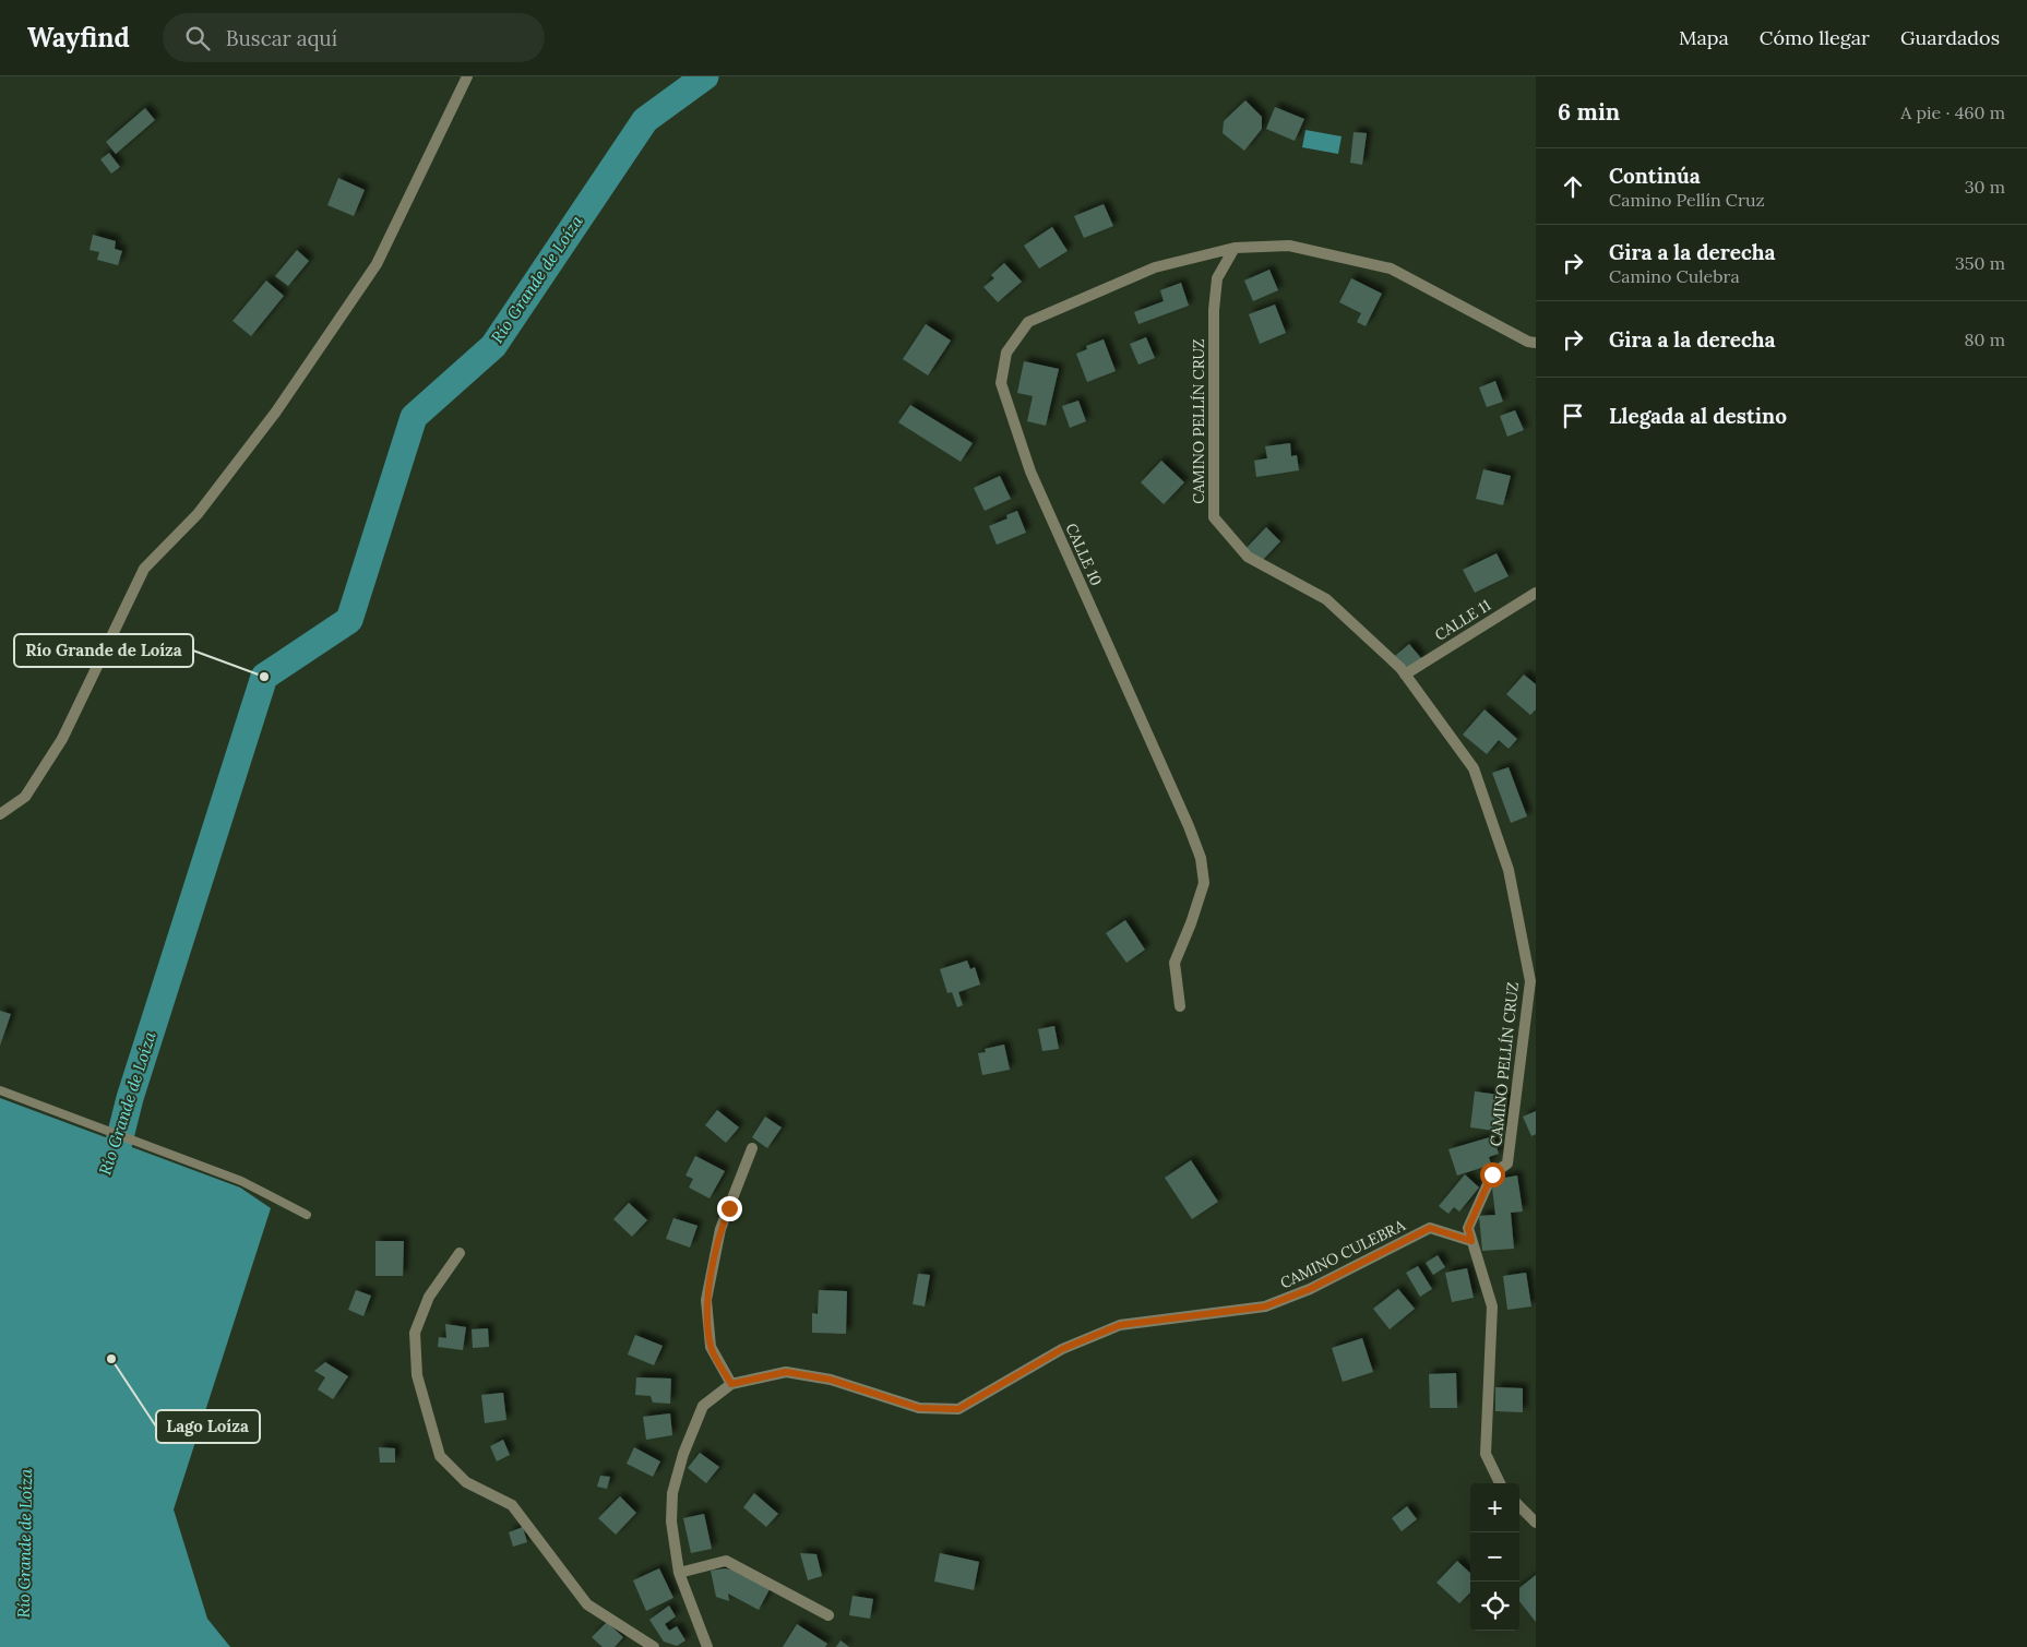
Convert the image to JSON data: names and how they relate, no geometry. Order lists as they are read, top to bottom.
{
  "streets": {
    "street": [
      "CAMINO PELLÍN CRUZ",
      "CALLE 10",
      "CALLE 11",
      "CAMINO CULEBRA"
    ]
  },
  "crossings": [
    ["CAMINO PELLÍN CRUZ", "CALLE 10"],
    ["CAMINO PELLÍN CRUZ", "CALLE 11"],
    ["CAMINO PELLÍN CRUZ", "CAMINO CULEBRA"]
  ],
  "water": ["Río Grande de Loíza"],
  "places": ["Río Grande de Loíza", "Lago Loíza"],
  "page": {
    "header": "Wayfind",
    "search": "Buscar aquí",
    "nav": ["Mapa", "Cómo llegar", "Guardados"],
    "heading": ["6 min", "A pie · 460 m"],
    "list": [
      ["Continúa", "Camino Pellín Cruz", "30 m"],
      ["Gira a la derecha", "Camino Culebra", "350 m"],
      ["Gira a la derecha", "80 m"],
      "Llegada al destino"
    ],
    "map_buttons": ["+", "−"]
  }
}
